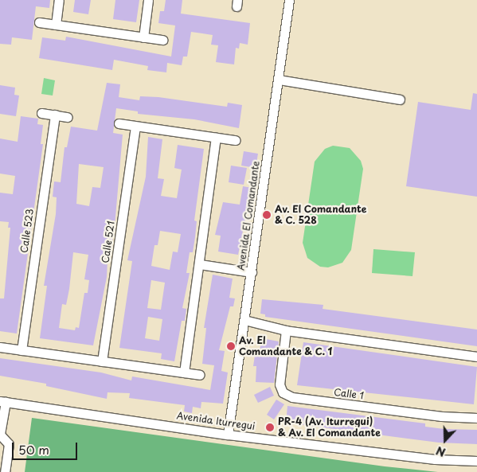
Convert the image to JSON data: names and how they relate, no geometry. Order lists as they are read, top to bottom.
{
  "streets": {
    "street": [
      "Avenida El Comandante",
      "Calle 523",
      "Calle 521",
      "Calle 1",
      "Avenida Iturregui"
    ]
  },
  "crossings": [
    ["Avenida El Comandante", "Avenida Iturregui"]
  ],
  "places": ["Av. El Comandante & C. 528", "Av. El Comandante & C. 1", "PR-4 (Av. Iturregui) & Av. El Comandante"],
  "scale_bar": "50 m",
  "north": "bottom"
}
